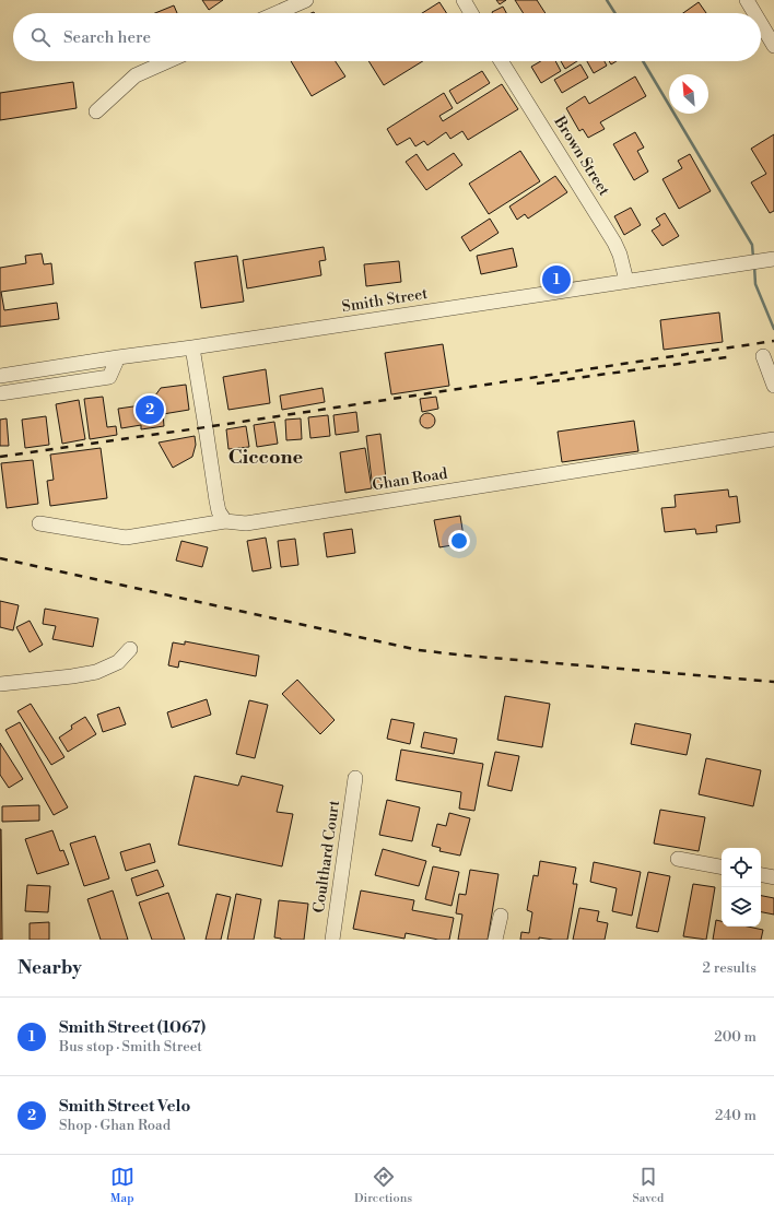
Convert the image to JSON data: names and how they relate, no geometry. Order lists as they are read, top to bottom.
{
  "streets": {
    "street": [
      "Brown Street",
      "Smith Street",
      "Ghan Road",
      "Coulthard Court"
    ]
  },
  "crossings": [
    ["Brown Street", "Smith Street"]
  ],
  "districts": ["Ciccone"],
  "north": "top left",
  "page": {
    "search": "Search here",
    "pins": ["1", "2"],
    "heading": ["Nearby", "2 results"],
    "list": [
      {
        "mark": "1",
        "name": "Smith Street (1067)",
        "note": "Bus stop · Smith Street",
        "value": "200 m"
      },
      {
        "mark": "2",
        "name": "Smith Street Velo",
        "note": "Shop · Ghan Road",
        "value": "240 m"
      }
    ],
    "nav": ["Map", "Directions", "Saved"]
  }
}
